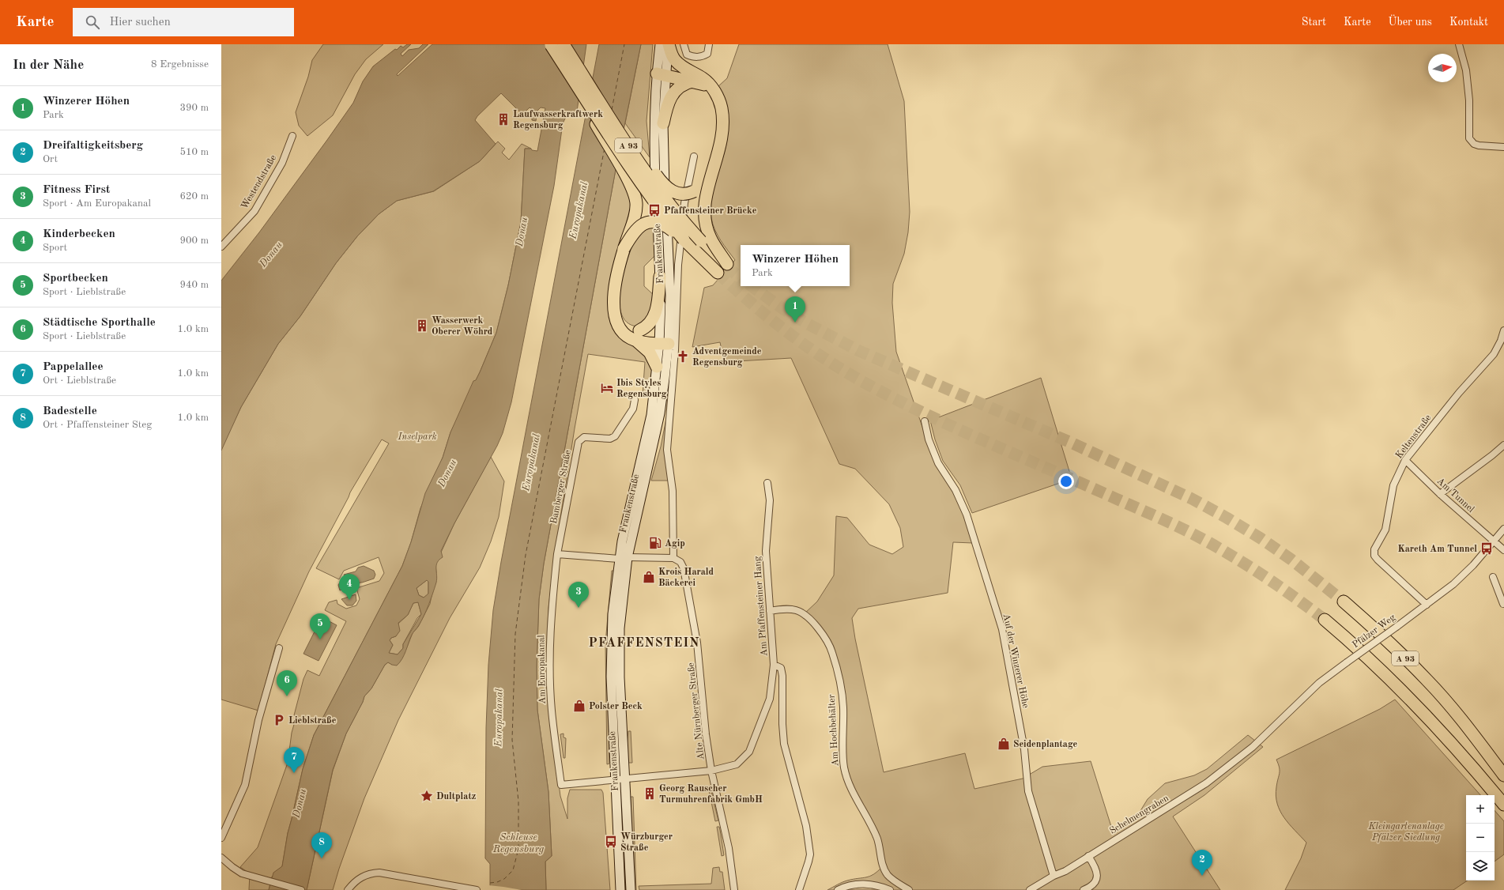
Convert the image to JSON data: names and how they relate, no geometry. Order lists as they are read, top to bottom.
{
  "streets": {
    "highway": ["A 93"],
    "main road": ["Frankenstraße"],
    "street": [
      "Westendstraße",
      "Keltenstraße",
      "Bamberger Straße",
      "Am Tunnel",
      "Am Pfaffensteiner Hang",
      "Pfälzer Weg",
      "Auf der Winzerer Höhe",
      "Am Europakanal",
      "Alte Nürnberger Straße",
      "Am Hochbehälter",
      "Schelmengraben"
    ]
  },
  "crossings": [
    ["Frankenstraße", "Am Europakanal"],
    ["Keltenstraße", "Am Tunnel"],
    ["Keltenstraße", "Pfälzer Weg"],
    ["Bamberger Straße", "Am Europakanal"],
    ["Am Tunnel", "Pfälzer Weg"],
    ["Am Pfaffensteiner Hang", "Am Hochbehälter"],
    ["Pfälzer Weg", "Schelmengraben"],
    ["Auf der Winzerer Höhe", "Schelmengraben"]
  ],
  "districts": ["PFAFFENSTEIN"],
  "water": ["Europakanal", "Donau", "Schleuse Regensburg"],
  "parks": ["Inselpark", "Kleingartenanlage Pfälzer Siedlung"],
  "places": {
    "building": ["Laufwasserkraftwerk Regensburg", "Wasserwerk Oberer Wöhrd", "Georg Rauscher Turmuhrenfabrik GmbH"],
    "bus stop": ["Pfaffensteiner Brücke", "Kareth Am Tunnel", "Würzburger Straße"],
    "church": ["Adventgemeinde Regensburg"],
    "hotel": ["Ibis Styles Regensburg"],
    "fuel station": ["Agip"],
    "shop": ["Krois Harald Bäckerei", "Polster Beck", "Seidenplantage"],
    "parking": ["Lieblstraße"],
    "place": ["Dultplatz"]
  },
  "north": "right",
  "page": {
    "header": "Karte",
    "search": "Hier suchen",
    "nav": [
      "Start",
      "Karte",
      "Über uns",
      "Kontakt"
    ],
    "heading": ["In der Nähe", "8 Ergebnisse"],
    "list": [
      {
        "mark": "1",
        "name": "Winzerer Höhen",
        "note": "Park",
        "value": "390 m"
      },
      {
        "mark": "2",
        "name": "Dreifaltigkeitsberg",
        "note": "Ort",
        "value": "510 m"
      },
      {
        "mark": "3",
        "name": "Fitness First",
        "note": "Sport · Am Europakanal",
        "value": "620 m"
      },
      {
        "mark": "4",
        "name": "Kinderbecken",
        "note": "Sport",
        "value": "900 m"
      },
      {
        "mark": "5",
        "name": "Sportbecken",
        "note": "Sport · Lieblstraße",
        "value": "940 m"
      },
      {
        "mark": "6",
        "name": "Städtische Sporthalle",
        "note": "Sport · Lieblstraße",
        "value": "1.0 km"
      },
      {
        "mark": "7",
        "name": "Pappelallee",
        "note": "Ort · Lieblstraße",
        "value": "1.0 km"
      },
      {
        "mark": "8",
        "name": "Badestelle",
        "note": "Ort · Pfaffensteiner Steg",
        "value": "1.0 km"
      }
    ],
    "popup": ["Winzerer Höhen", "Park"],
    "pins": [
      "1",
      "4",
      "3",
      "5",
      "6",
      "7",
      "8",
      "2"
    ],
    "map_buttons": ["+", "−"]
  }
}
